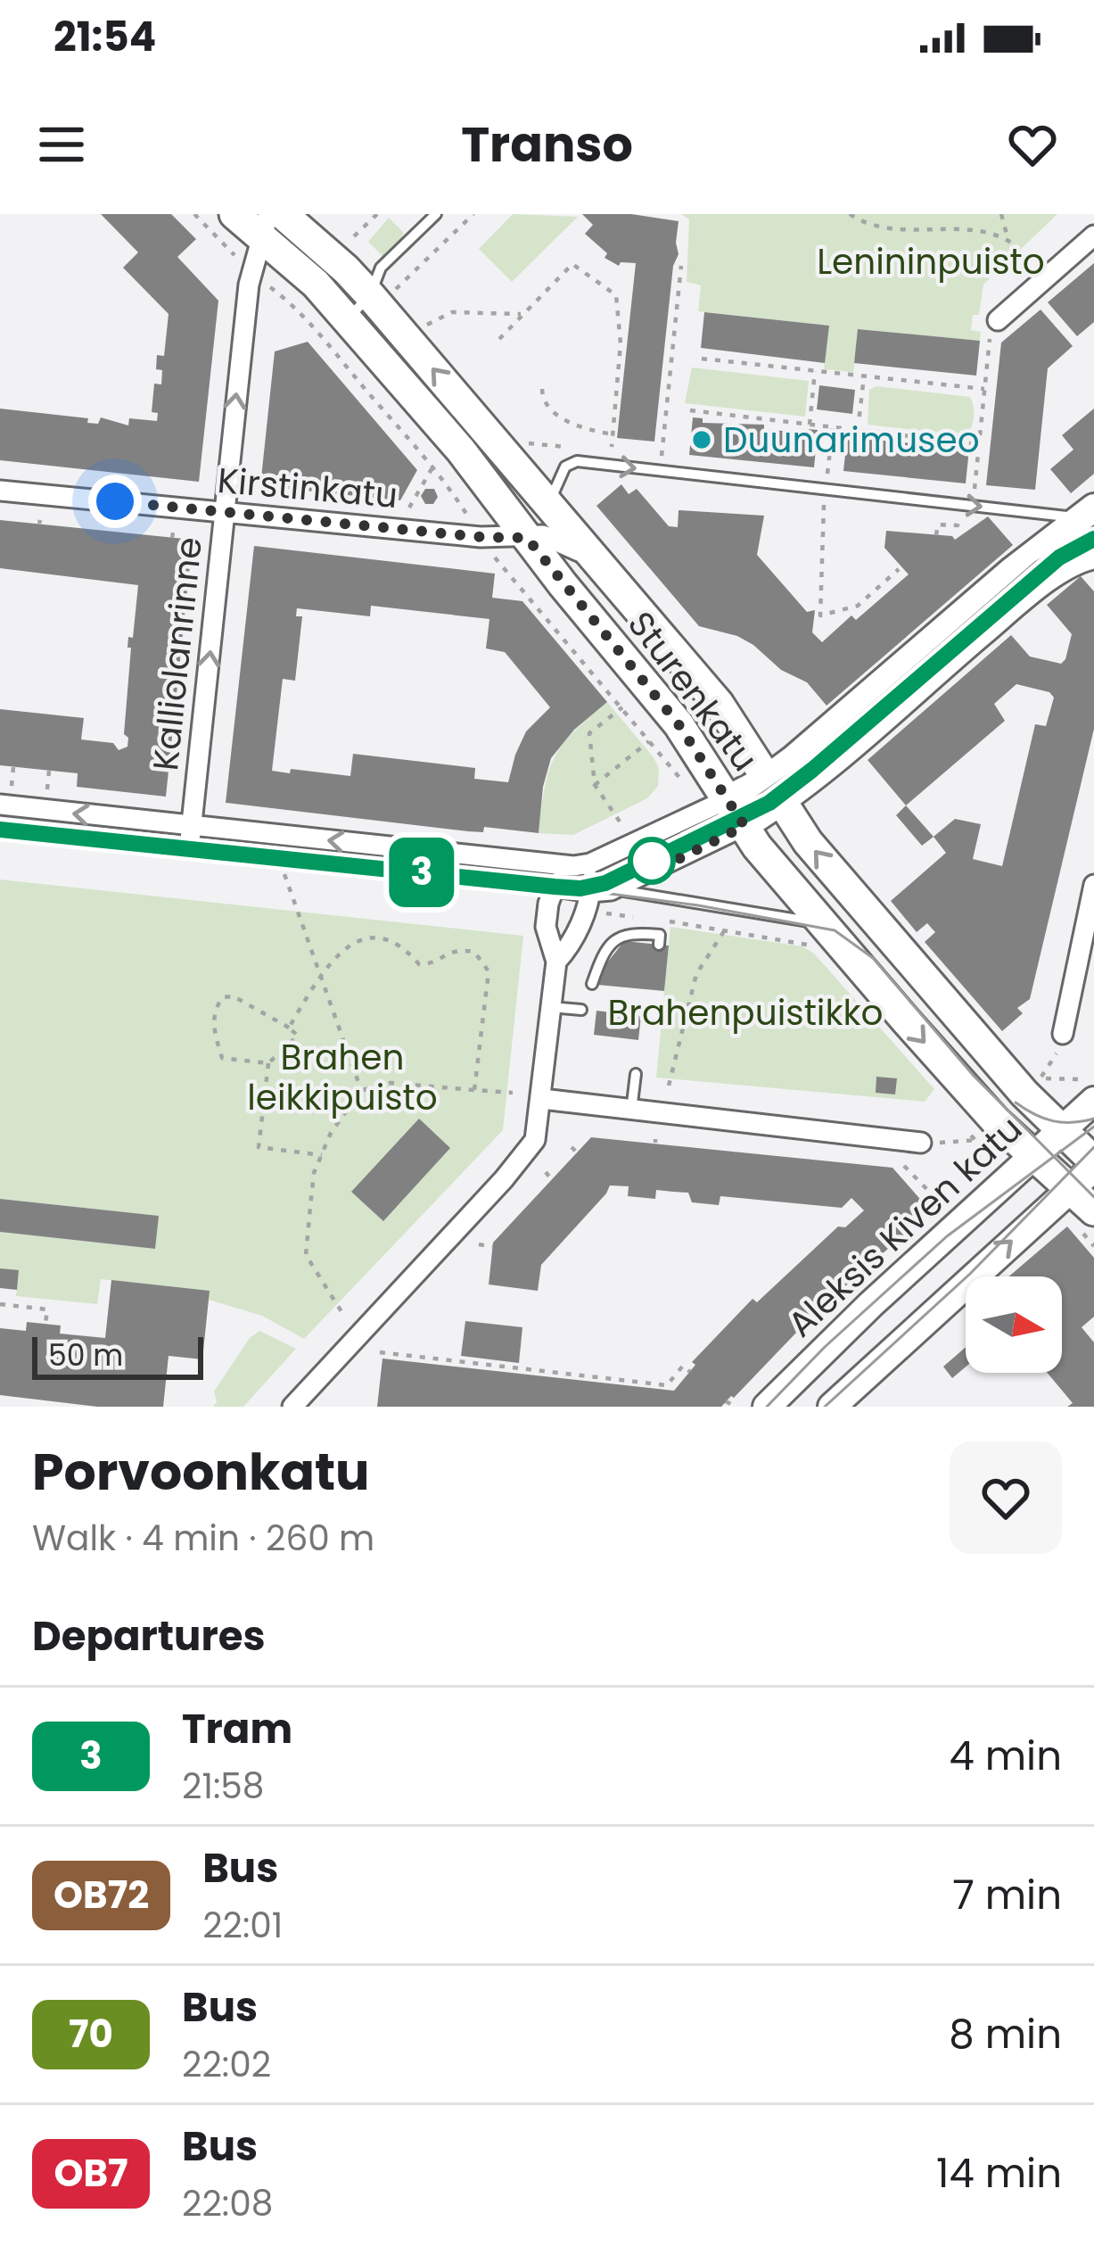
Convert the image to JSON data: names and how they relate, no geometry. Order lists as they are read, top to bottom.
{
  "streets": {
    "main road": ["Sturenkatu"],
    "street": ["Kirstinkatu", "Kalliolanrinne", "Aleksis Kiven katu"]
  },
  "crossings": [
    ["Kirstinkatu", "Kalliolanrinne"],
    ["Kirstinkatu", "Sturenkatu"],
    ["Kalliolanrinne", "Sturenkatu"],
    ["Sturenkatu", "Aleksis Kiven katu"]
  ],
  "one_way": ["Kalliolanrinne"],
  "parks": ["Lenininpuisto", "Brahenpuistikko", "Brahen leikkipuisto"],
  "places": ["Duunarimuseo"],
  "lines": ["tram line 3"],
  "scale_bar": "50 m",
  "north": "right",
  "page": {
    "status": "21:54",
    "header": "Transo",
    "on_map": "3",
    "scale": "50 m",
    "heading": [
      ["Porvoonkatu", "Walk · 4 min · 260 m"],
      "Departures"
    ],
    "list": [
      {
        "mark": "3",
        "name": "Tram",
        "note": "21:58",
        "value": "4 min"
      },
      {
        "mark": "OB72",
        "name": "Bus",
        "note": "22:01",
        "value": "7 min"
      },
      {
        "mark": "70",
        "name": "Bus",
        "note": "22:02",
        "value": "8 min"
      },
      {
        "mark": "OB7",
        "name": "Bus",
        "note": "22:08",
        "value": "14 min"
      }
    ]
  }
}
